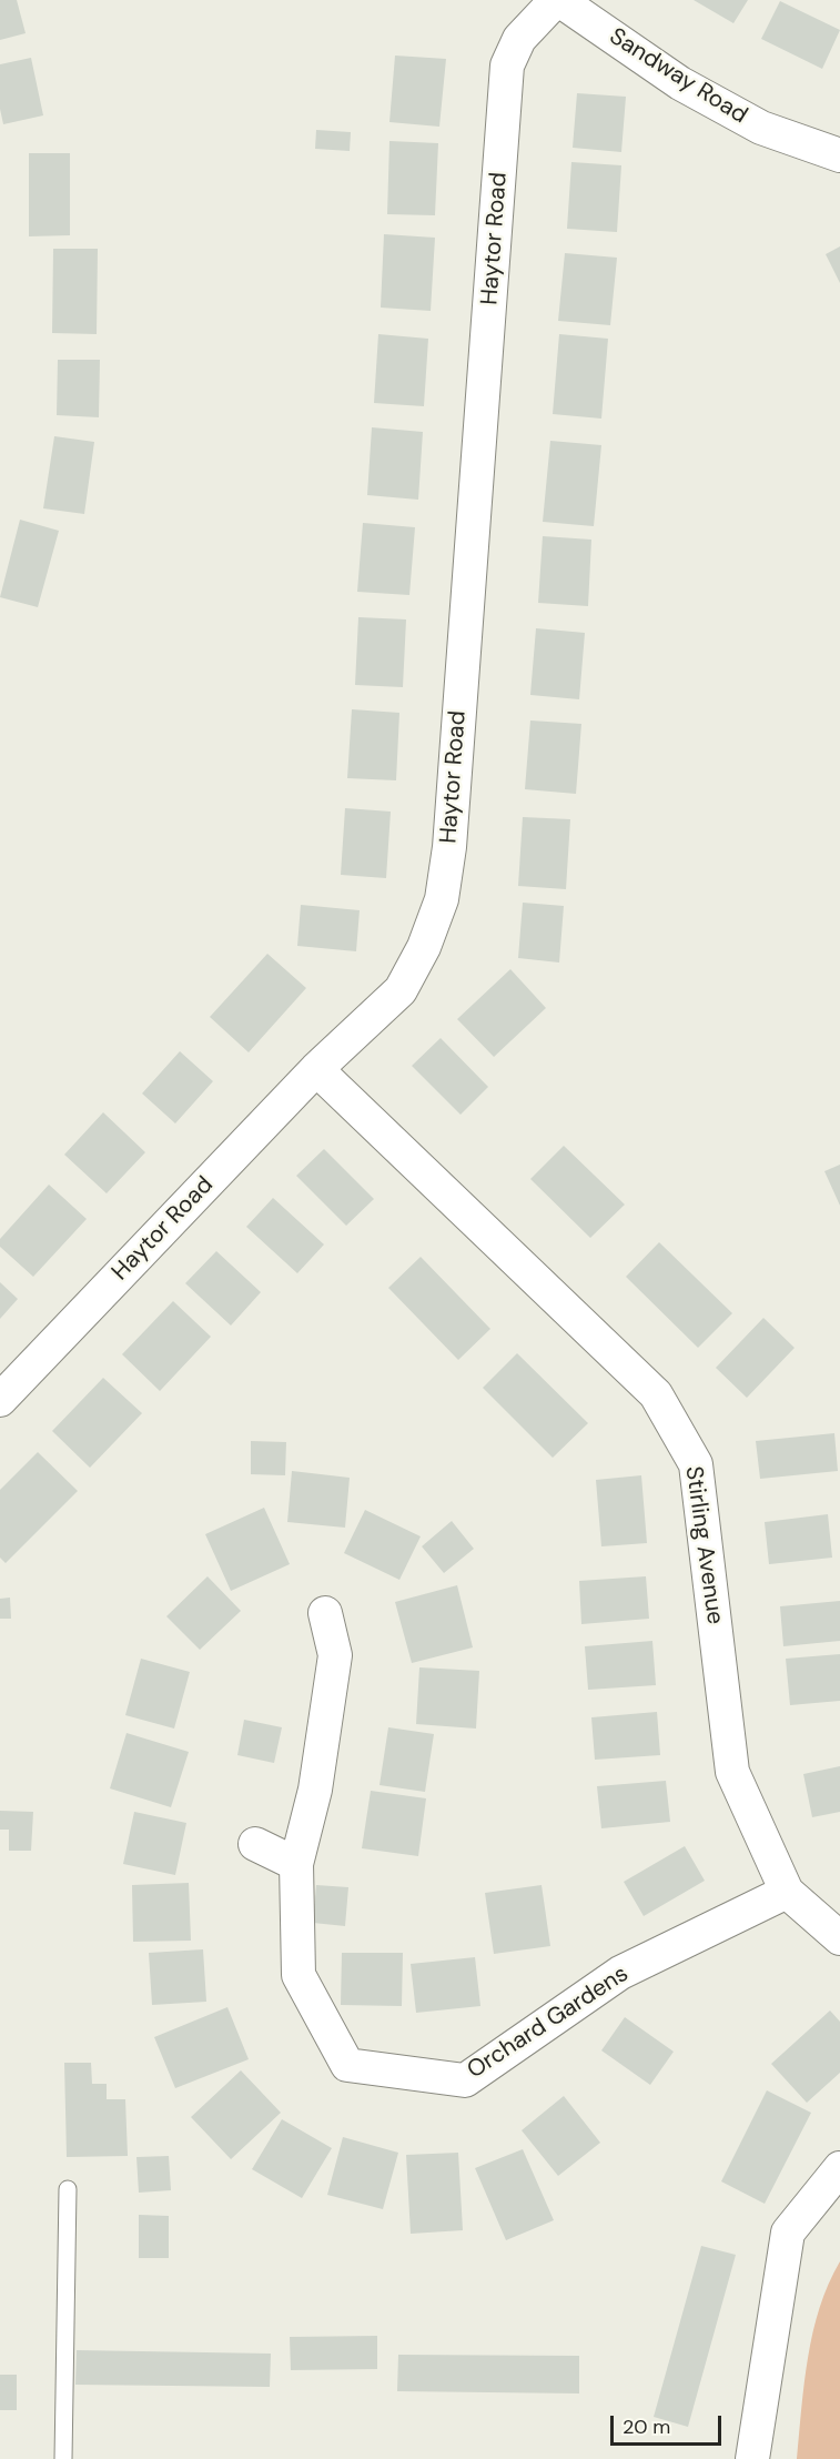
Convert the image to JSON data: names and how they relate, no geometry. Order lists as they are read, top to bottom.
{
  "streets": {
    "street": [
      "Sandway Road",
      "Haytor Road",
      "Stirling Avenue",
      "Orchard Gardens"
    ]
  },
  "crossings": [
    ["Sandway Road", "Haytor Road"],
    ["Haytor Road", "Stirling Avenue"],
    ["Stirling Avenue", "Orchard Gardens"]
  ],
  "scale_bar": "20 m"
}
